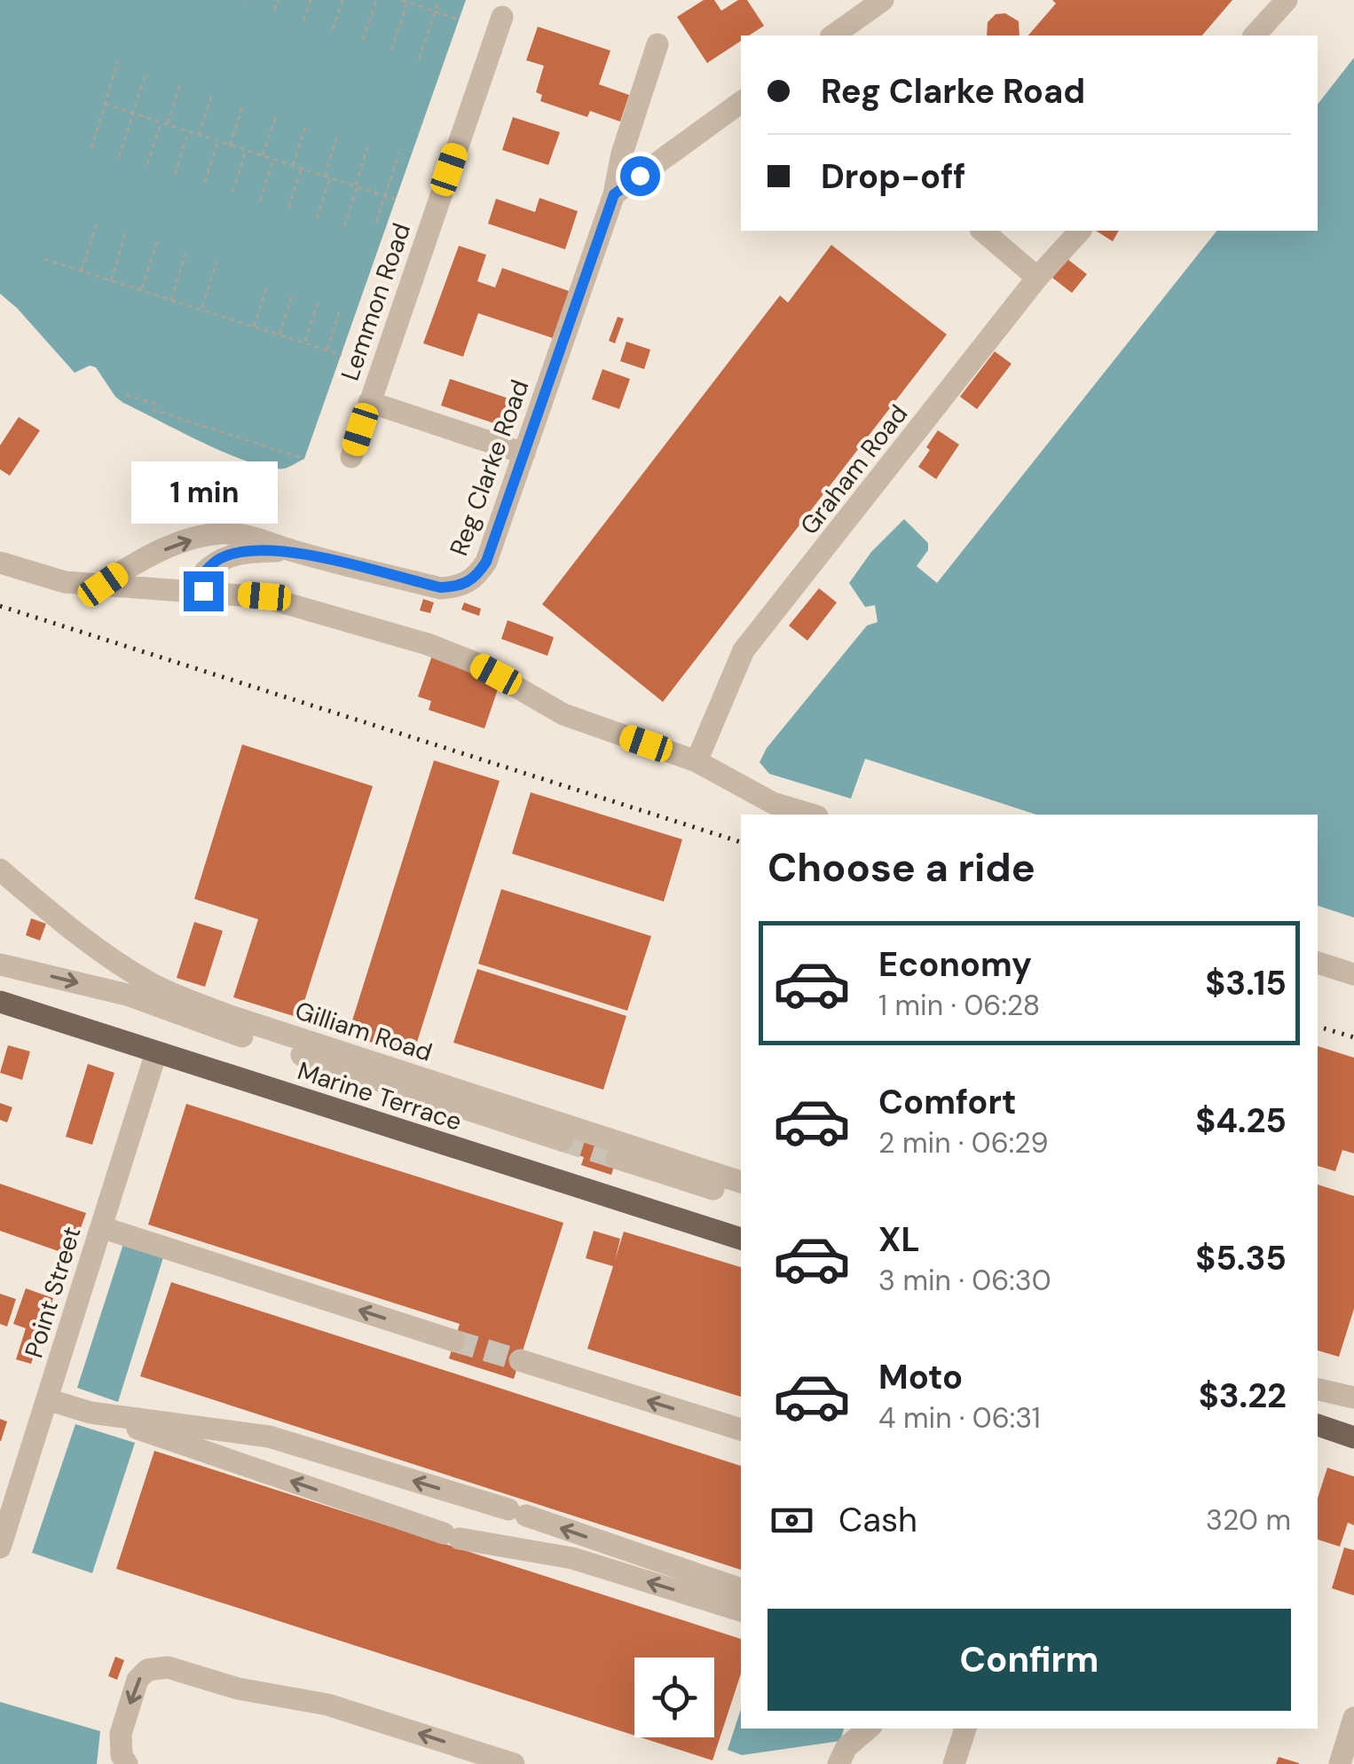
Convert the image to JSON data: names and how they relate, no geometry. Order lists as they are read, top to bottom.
{
  "streets": {
    "main road": ["Marine Terrace"],
    "street": [
      "Lemmon Road",
      "Reg Clarke Road",
      "Graham Road",
      "Gilliam Road",
      "Point Street"
    ]
  },
  "crossings": [
    ["Lemmon Road", "Reg Clarke Road"],
    ["Marine Terrace", "Point Street"]
  ],
  "page": {
    "banner": ["Reg Clarke Road", "Drop-off"],
    "bubble": "1 min",
    "heading": "Choose a ride",
    "list": [
      {
        "name": "Economy",
        "note": "1 min · 06:28",
        "value": "$3.15"
      },
      {
        "name": "Comfort",
        "note": "2 min · 06:29",
        "value": "$4.25"
      },
      {
        "name": "XL",
        "note": "3 min · 06:30",
        "value": "$5.35"
      },
      {
        "name": "Moto",
        "note": "4 min · 06:31",
        "value": "$3.22"
      }
    ],
    "pay": ["Cash", "320 m"],
    "buttons": "Confirm"
  }
}
